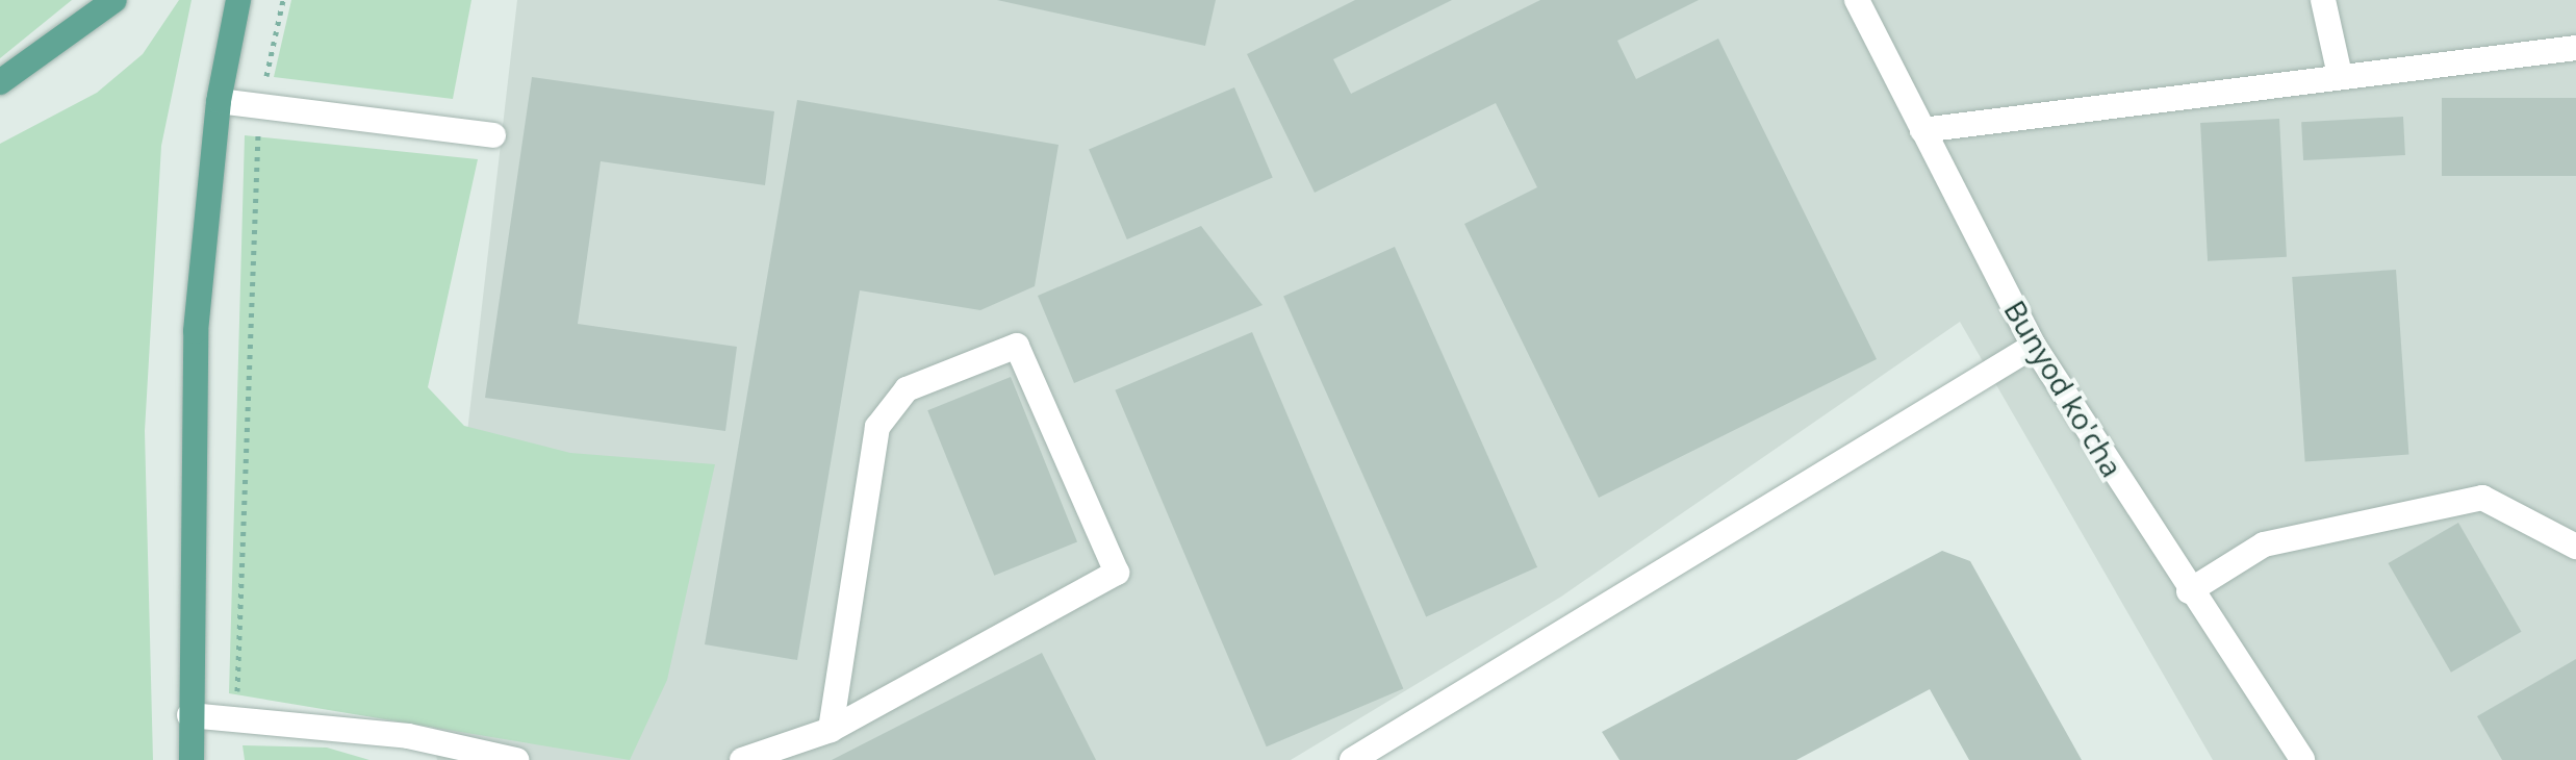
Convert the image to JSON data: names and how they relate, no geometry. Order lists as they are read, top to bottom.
{
  "streets": {
    "street": ["Bunyod ko'cha"]
  }
}
